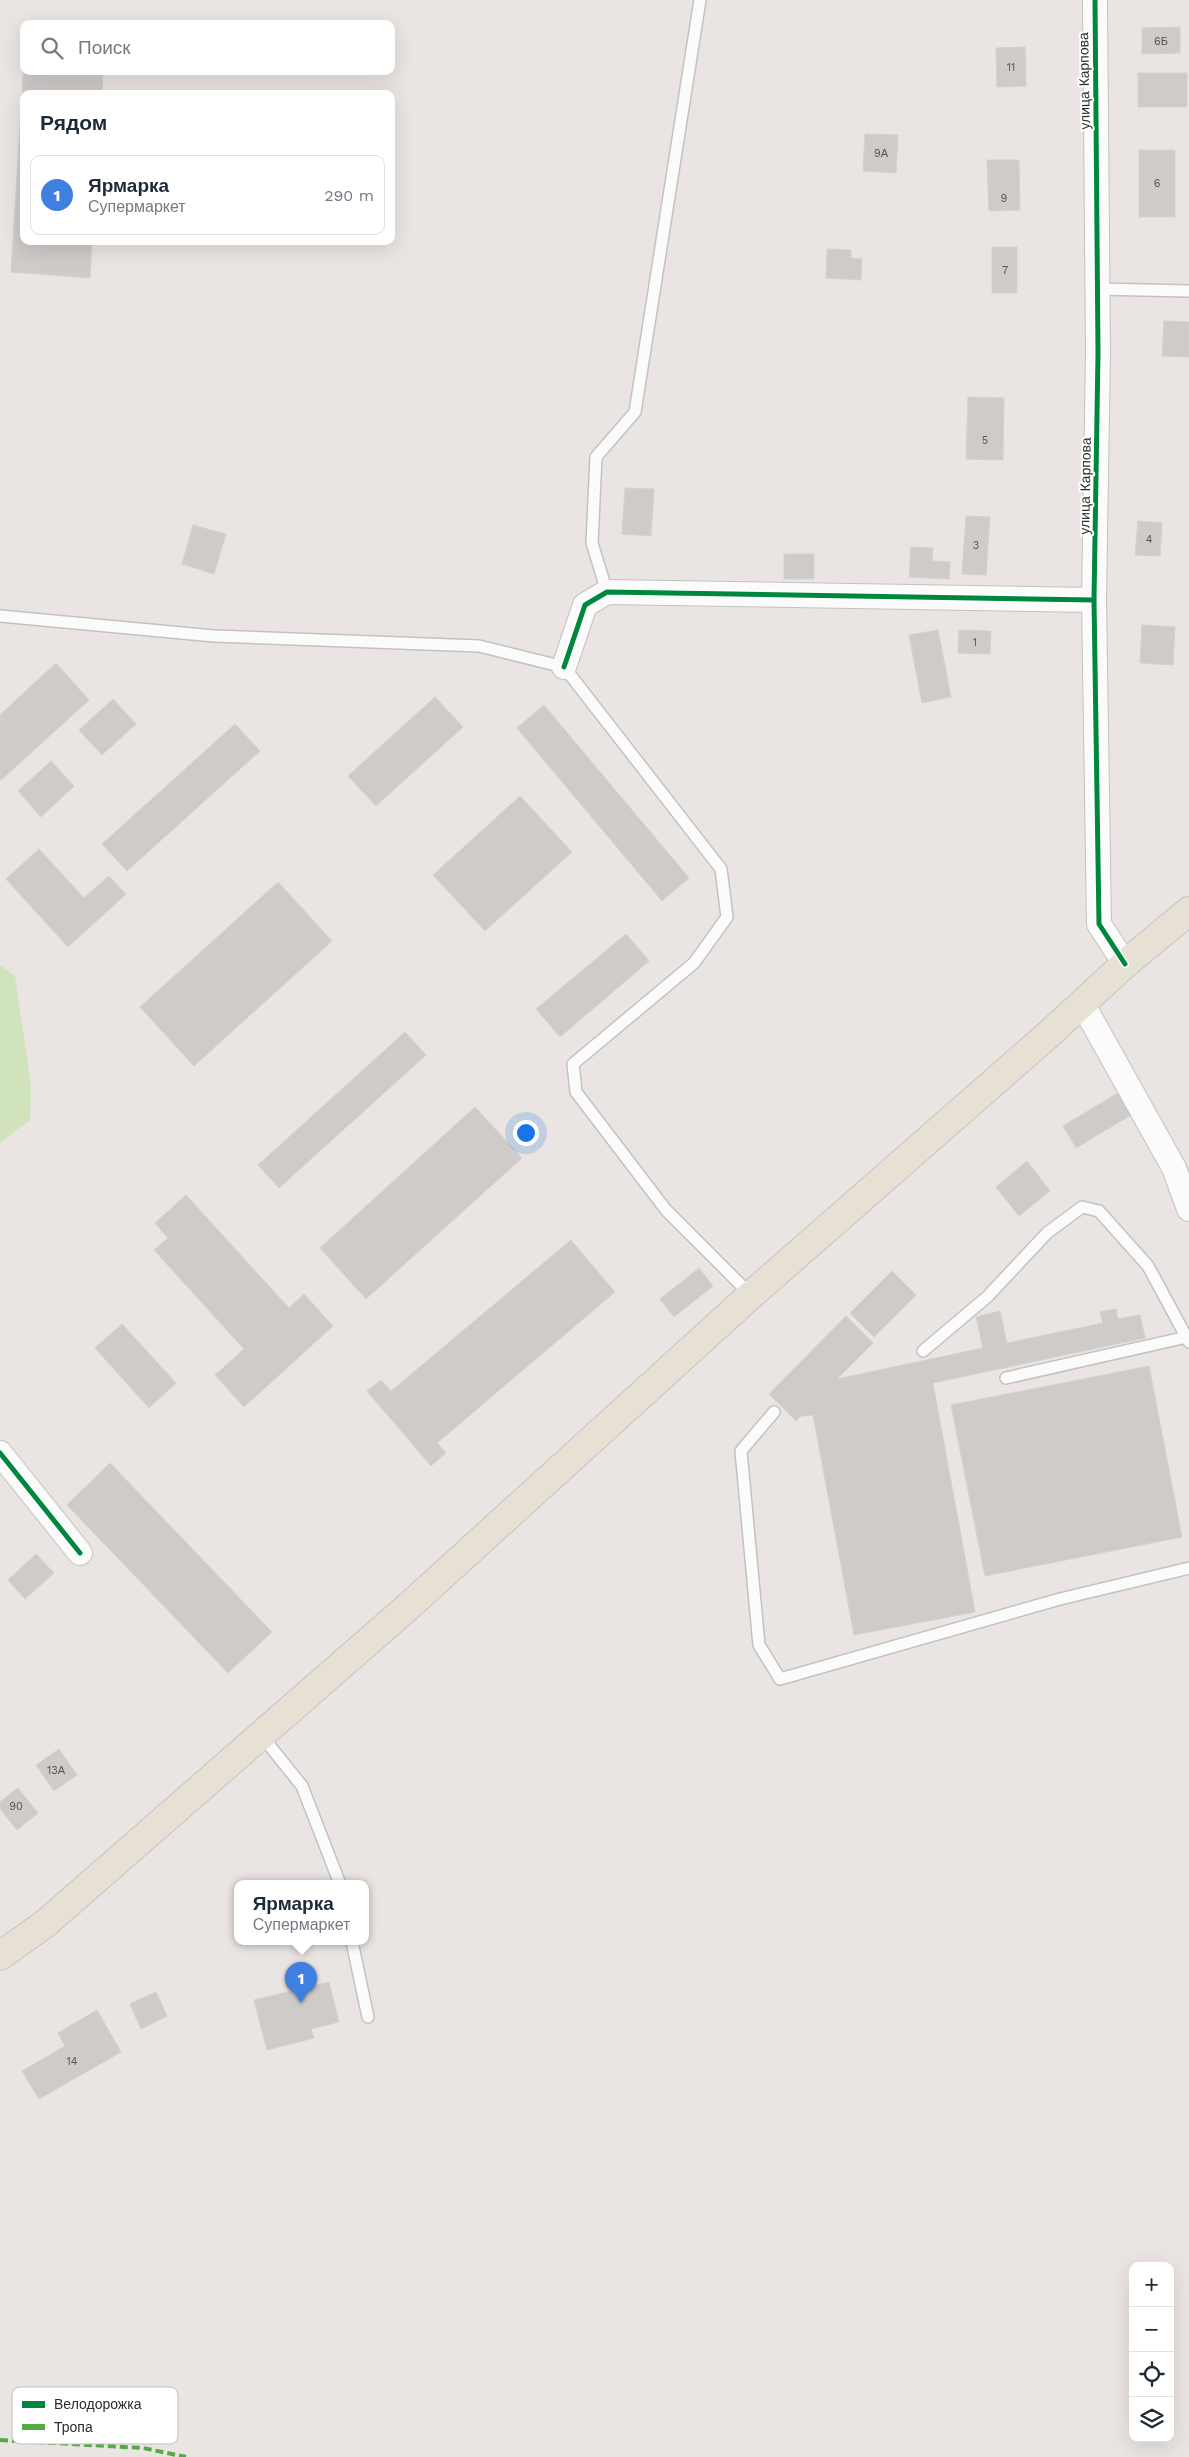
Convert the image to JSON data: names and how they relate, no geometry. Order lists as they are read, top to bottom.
{
  "streets": {
    "street": ["улица Карпова"]
  },
  "house_numbers": [
    "6Б",
    "11",
    "9А",
    "6",
    "9",
    "7",
    "5",
    "4",
    "3",
    "1",
    "13А",
    "90",
    "14"
  ],
  "legend": ["Велодорожка", "Тропа"],
  "page": {
    "search": "Поиск",
    "heading": "Рядом",
    "list": [
      {
        "mark": "1",
        "name": "Ярмарка",
        "note": "Супермаркет",
        "value": "290 m"
      }
    ],
    "popup": ["Ярмарка", "Супермаркет"],
    "pins": "1",
    "map_buttons": ["+", "−"]
  }
}
